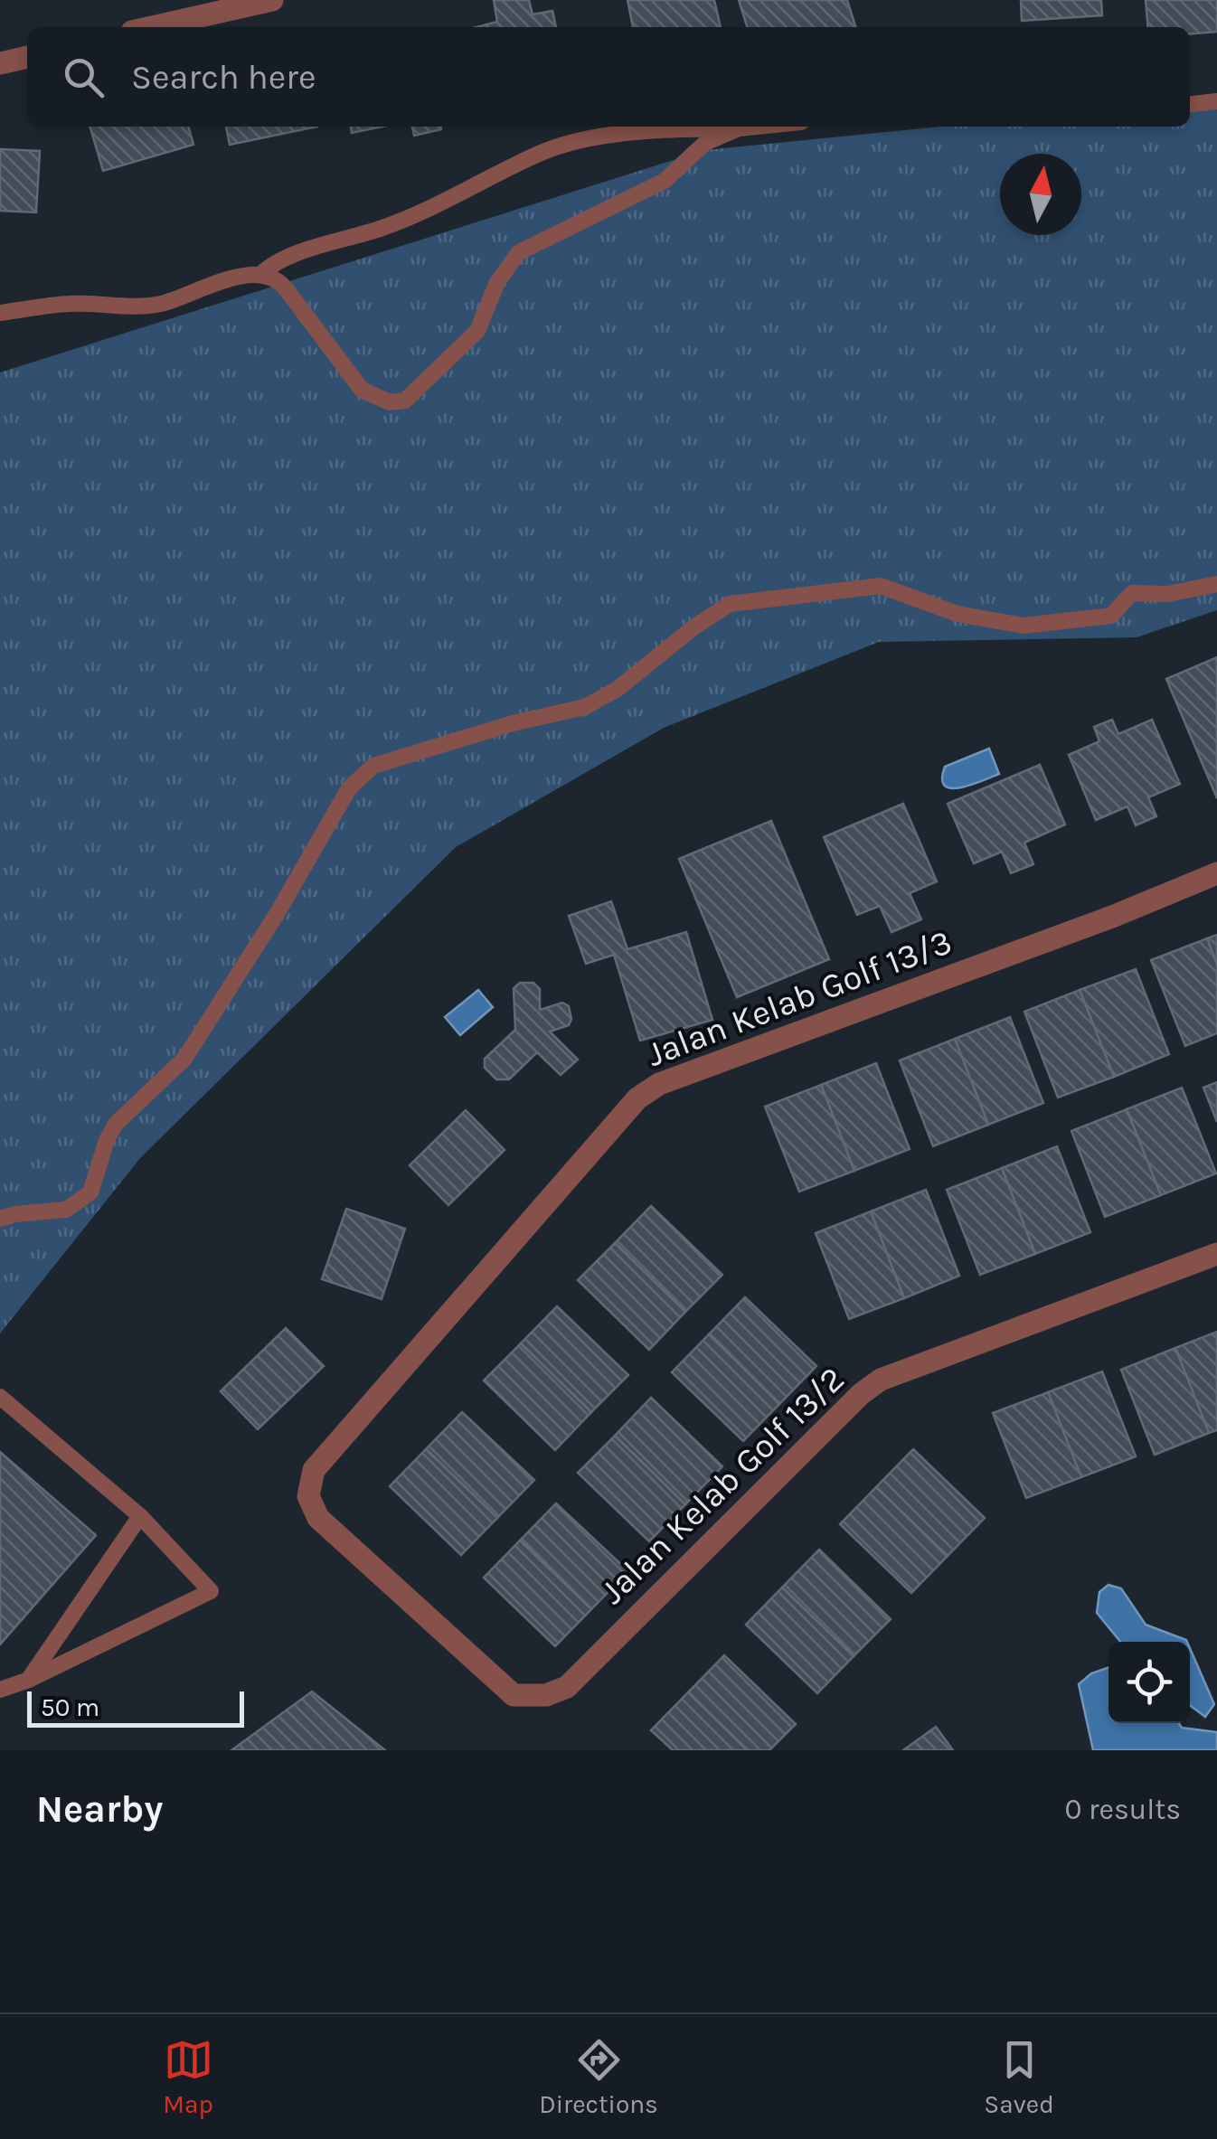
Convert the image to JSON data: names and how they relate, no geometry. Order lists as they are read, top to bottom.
{
  "streets": {
    "street": ["Jalan Kelab Golf 13/3", "Jalan Kelab Golf 13/2"]
  },
  "crossings": [
    ["Jalan Kelab Golf 13/3", "Jalan Kelab Golf 13/2"]
  ],
  "scale_bar": "50 m",
  "north": "top",
  "page": {
    "search": "Search here",
    "scale": "50 m",
    "heading": ["Nearby", "0 results"],
    "nav": ["Map", "Directions", "Saved"]
  }
}
